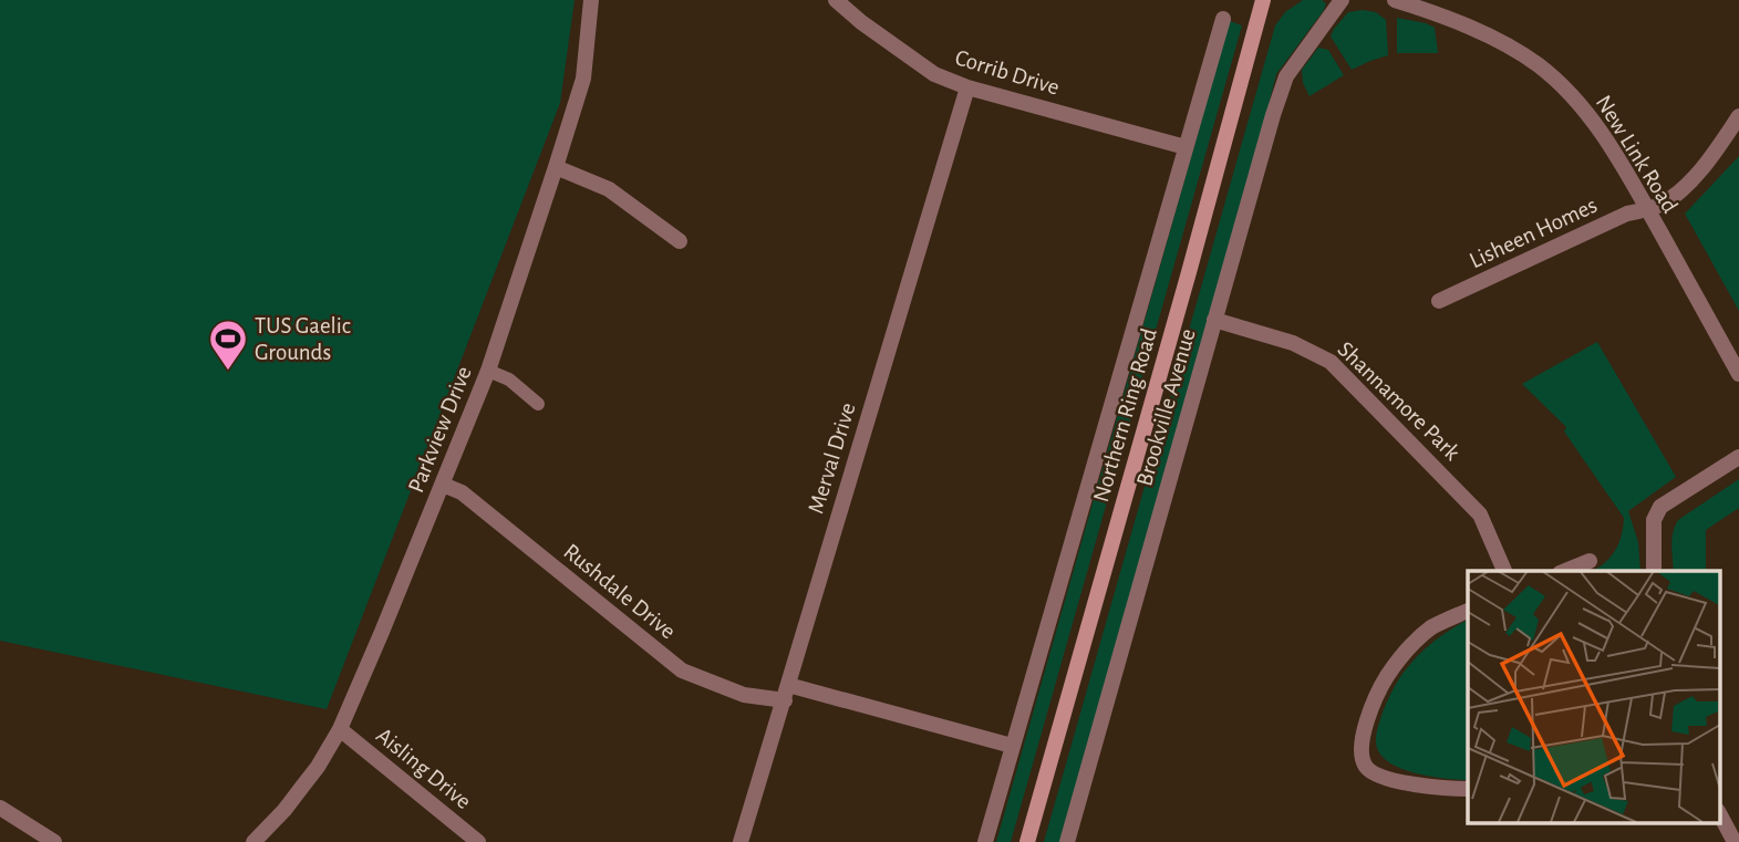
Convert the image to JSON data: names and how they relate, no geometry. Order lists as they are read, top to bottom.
{
  "streets": {
    "main road": ["Northern Ring Road"],
    "street": [
      "Corrib Drive",
      "New Link Road",
      "Lisheen Homes",
      "Shannamore Park",
      "Brookville Avenue",
      "Parkview Drive",
      "Merval Drive",
      "Rushdale Drive",
      "Aisling Drive"
    ]
  },
  "crossings": [
    ["Corrib Drive", "Merval Drive"],
    ["New Link Road", "Lisheen Homes"],
    ["Shannamore Park", "Brookville Avenue"],
    ["Parkview Drive", "Rushdale Drive"],
    ["Parkview Drive", "Aisling Drive"],
    ["Merval Drive", "Rushdale Drive"]
  ],
  "places": {
    "sports": ["TUS Gaelic Grounds"]
  }
}
